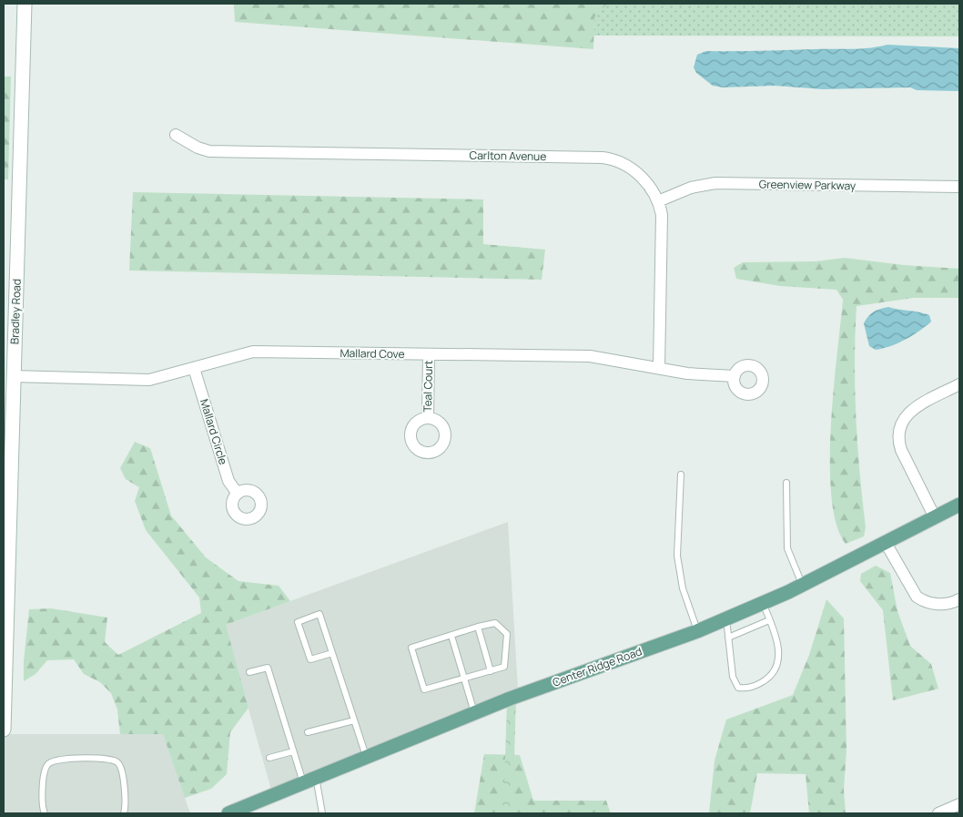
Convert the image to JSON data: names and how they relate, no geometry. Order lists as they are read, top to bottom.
{
  "streets": {
    "main road": ["Center Ridge Road"],
    "street": [
      "Carlton Avenue",
      "Greenview Parkway",
      "Bradley Road",
      "Mallard Cove",
      "Teal Court",
      "Mallard Circle"
    ]
  },
  "crossings": [
    ["Carlton Avenue", "Greenview Parkway"],
    ["Carlton Avenue", "Mallard Cove"],
    ["Bradley Road", "Mallard Cove"],
    ["Mallard Cove", "Teal Court"],
    ["Mallard Cove", "Mallard Circle"]
  ]
}
